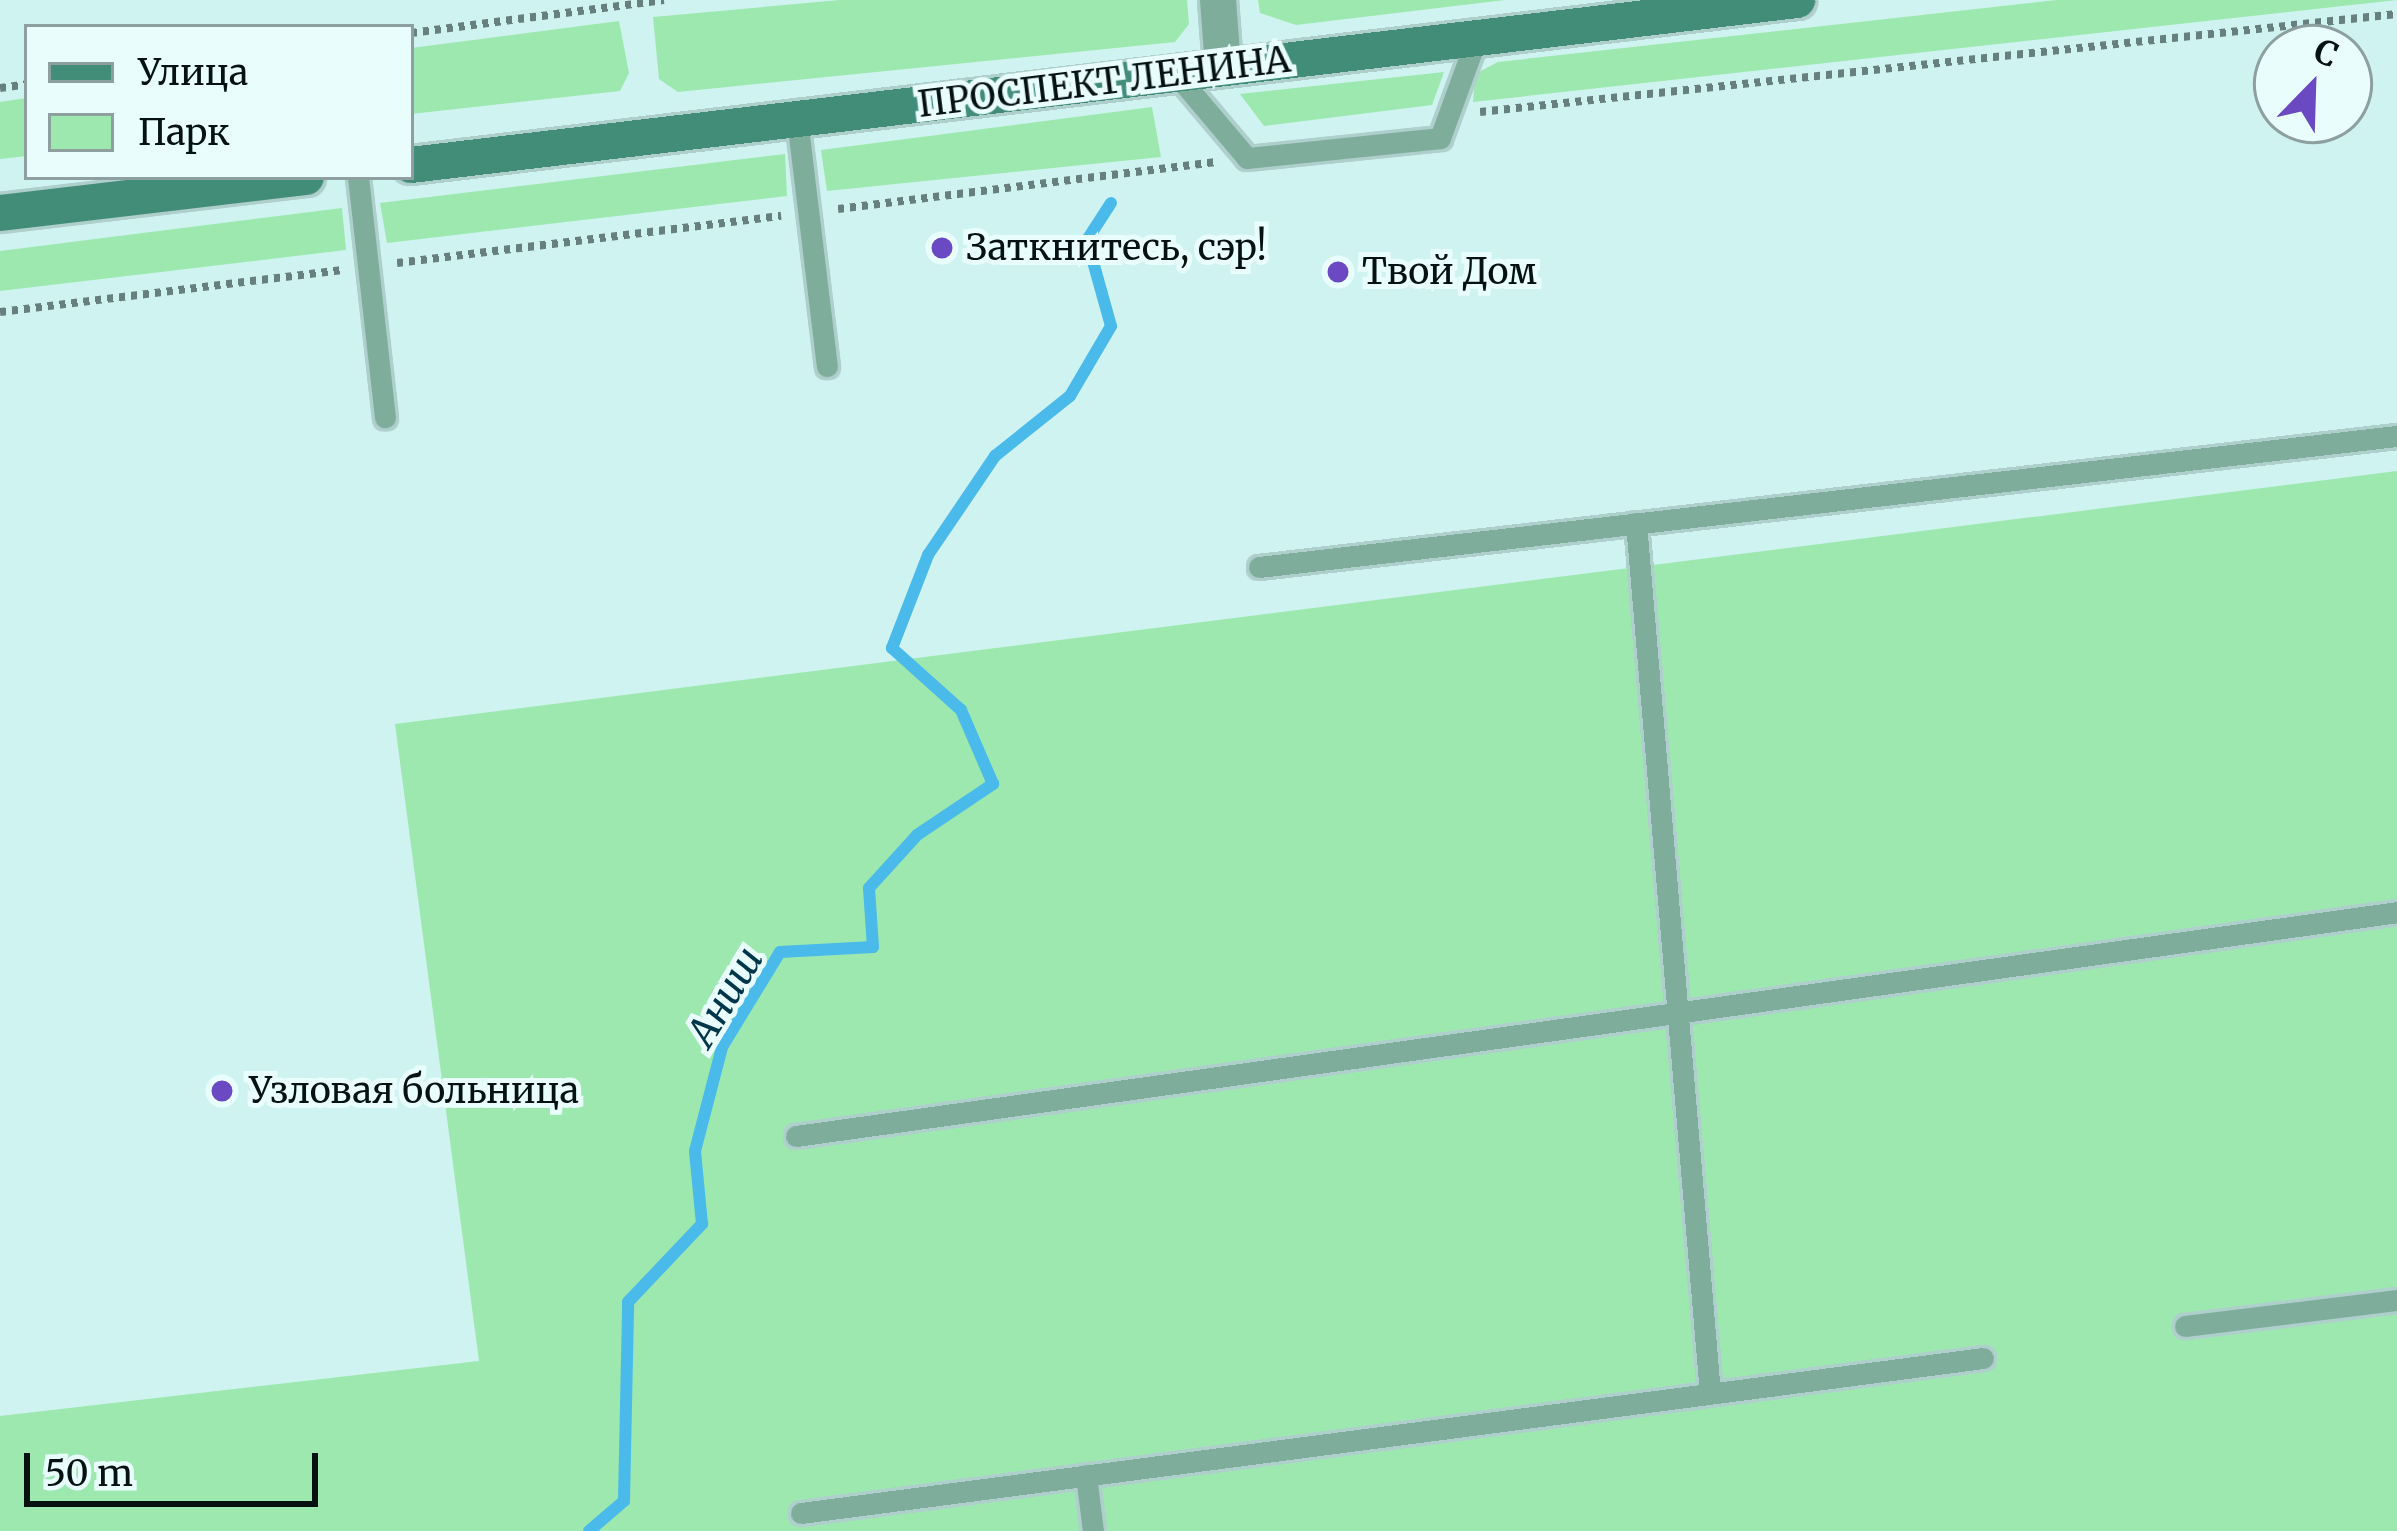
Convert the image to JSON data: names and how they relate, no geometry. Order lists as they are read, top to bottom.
{
  "streets": {
    "street": ["ПРОСПЕКТ ЛЕНИНА"]
  },
  "water": ["Аниш"],
  "places": ["Заткнитесь, сэр!", "Твой Дом", "Узловая больница"],
  "legend": ["Улица", "Парк"],
  "scale_bar": "50 m",
  "north": "top right"
}
